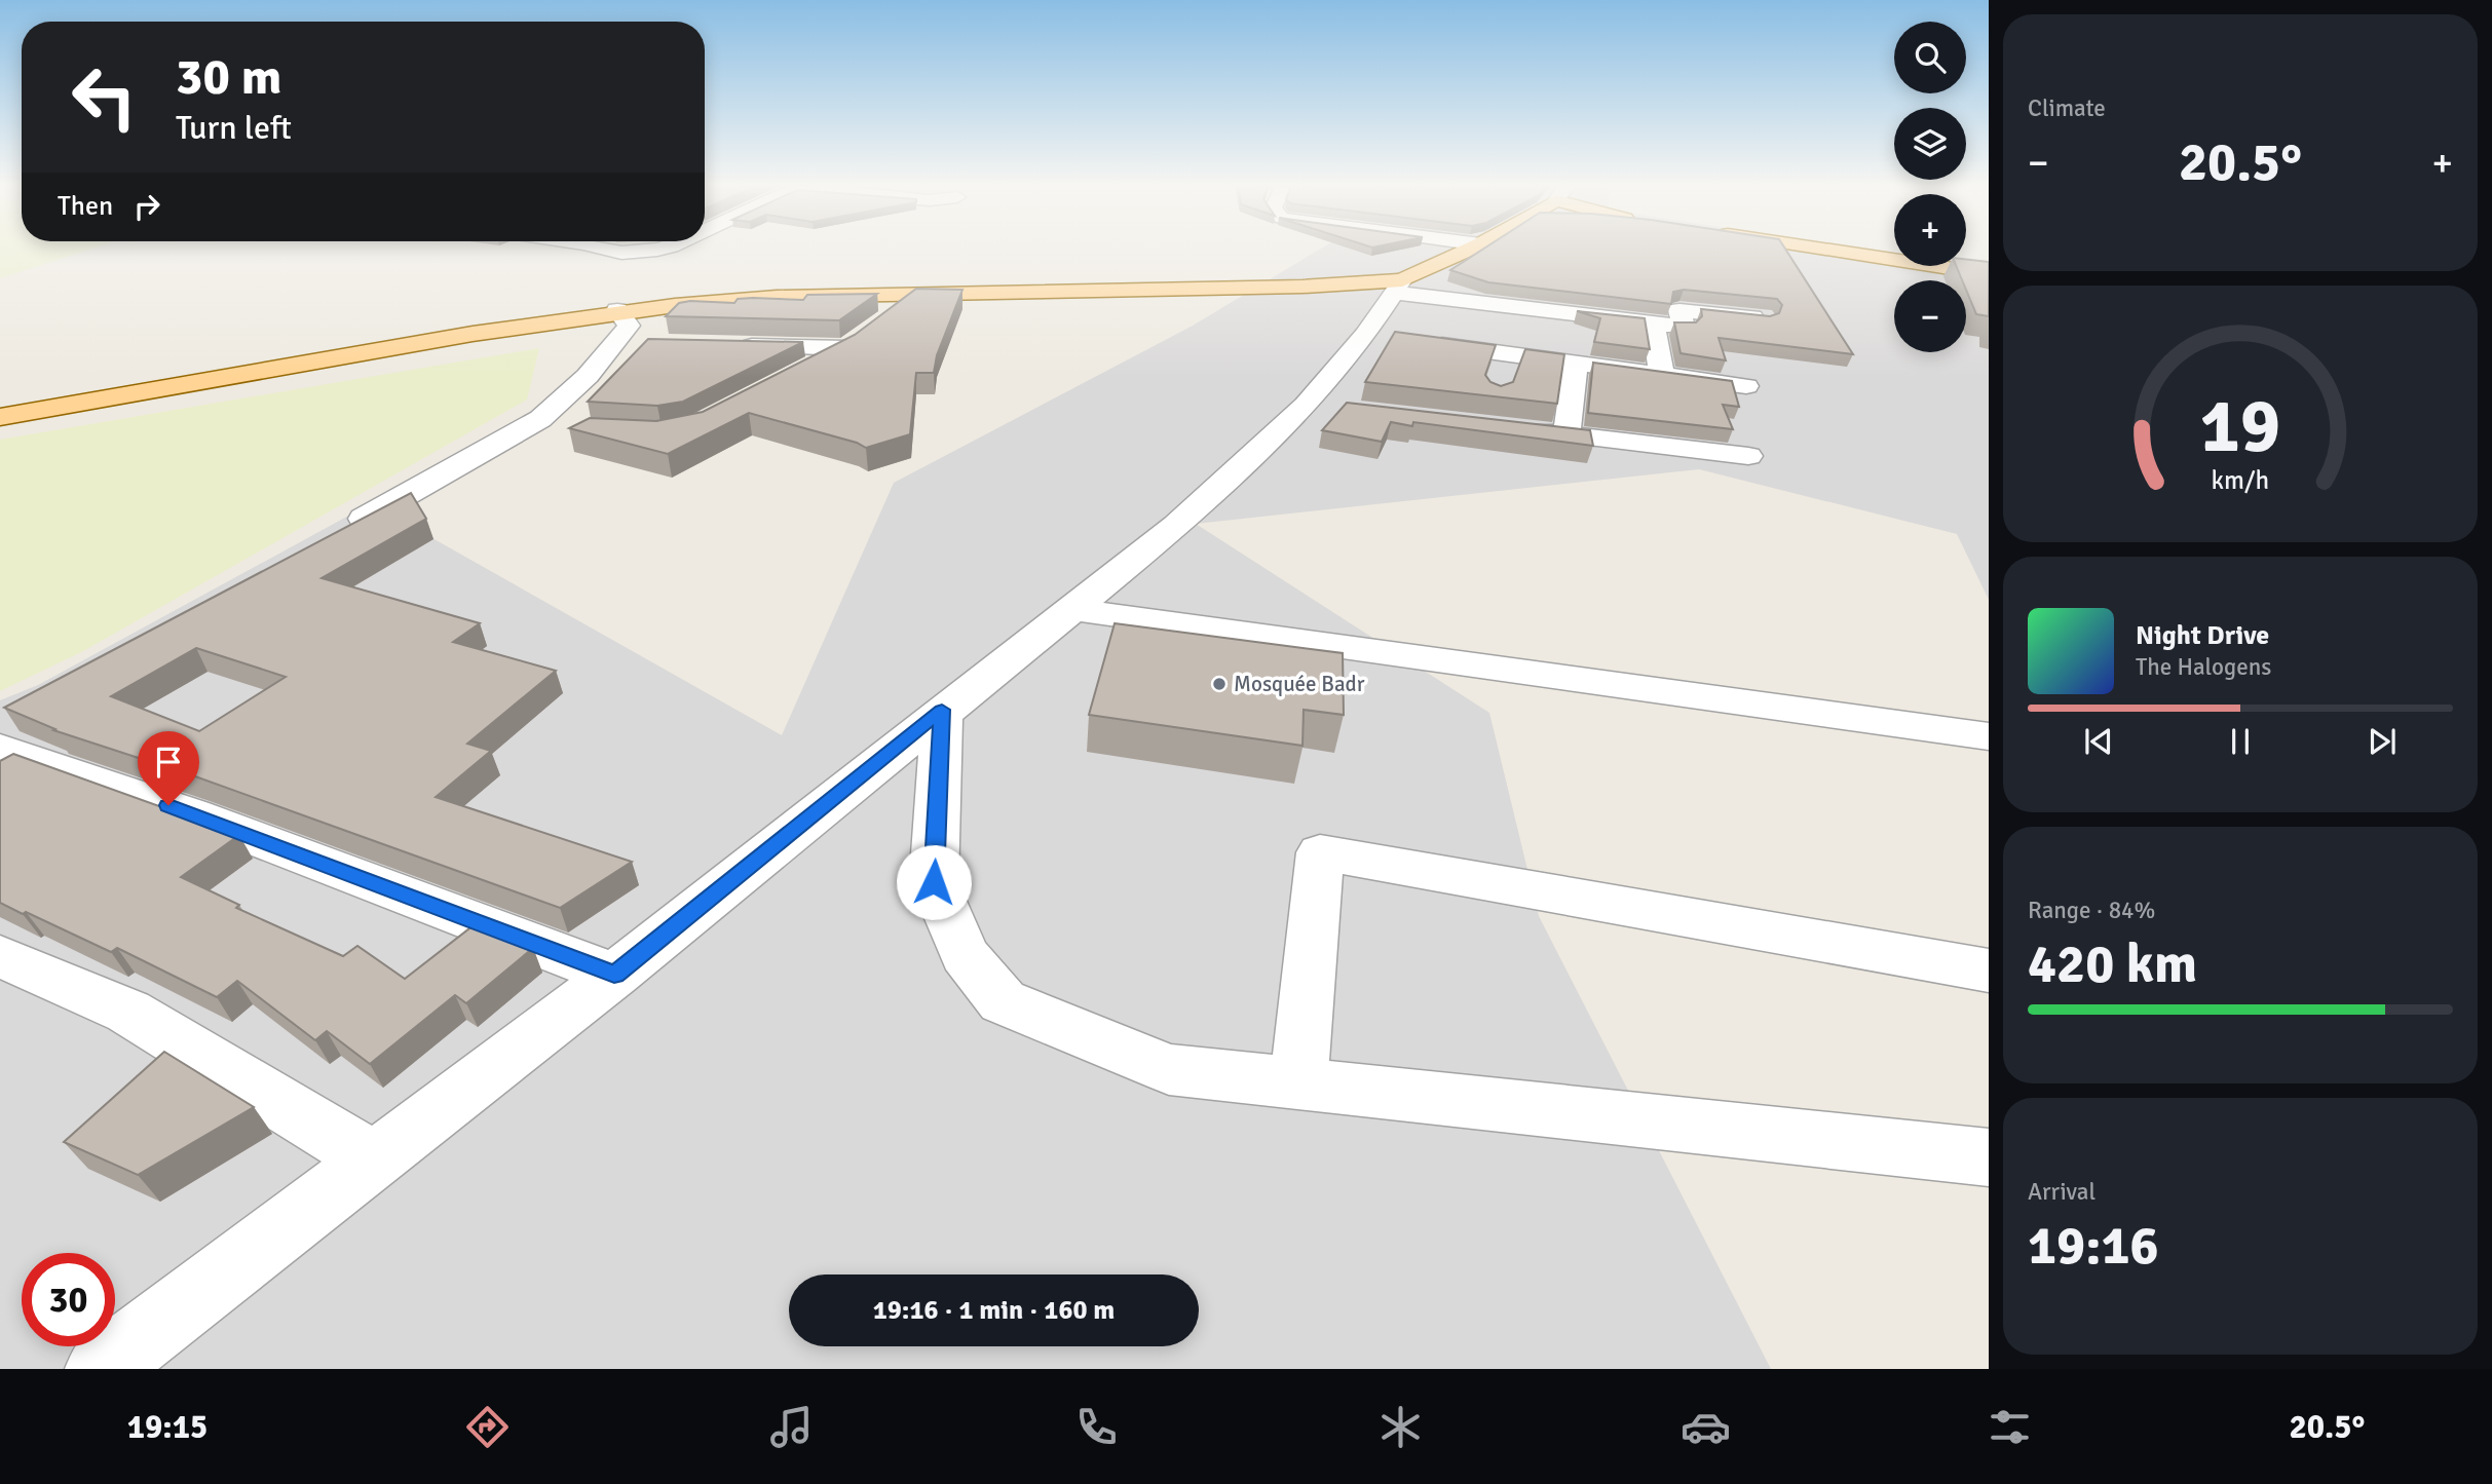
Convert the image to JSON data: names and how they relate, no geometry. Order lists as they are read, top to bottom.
{
  "places": ["Mosquée Badr"],
  "page": {
    "tile": [
      "Climate",
      ["Range · 84%", "420 km"],
      ["Arrival", "19:16"]
    ],
    "map_buttons": ["+", "−"],
    "turn": ["30 m", "Turn left"],
    "heat": ["−", "20.5°", "+"],
    "then": "Then",
    "song": ["Night Drive", "The Halogens"],
    "limit": "30",
    "trip": "19:16 · 1 min · 160 m",
    "tabs": ["19:15", "20.5°"],
    "gauge": ["19", "km/h"]
  }
}
